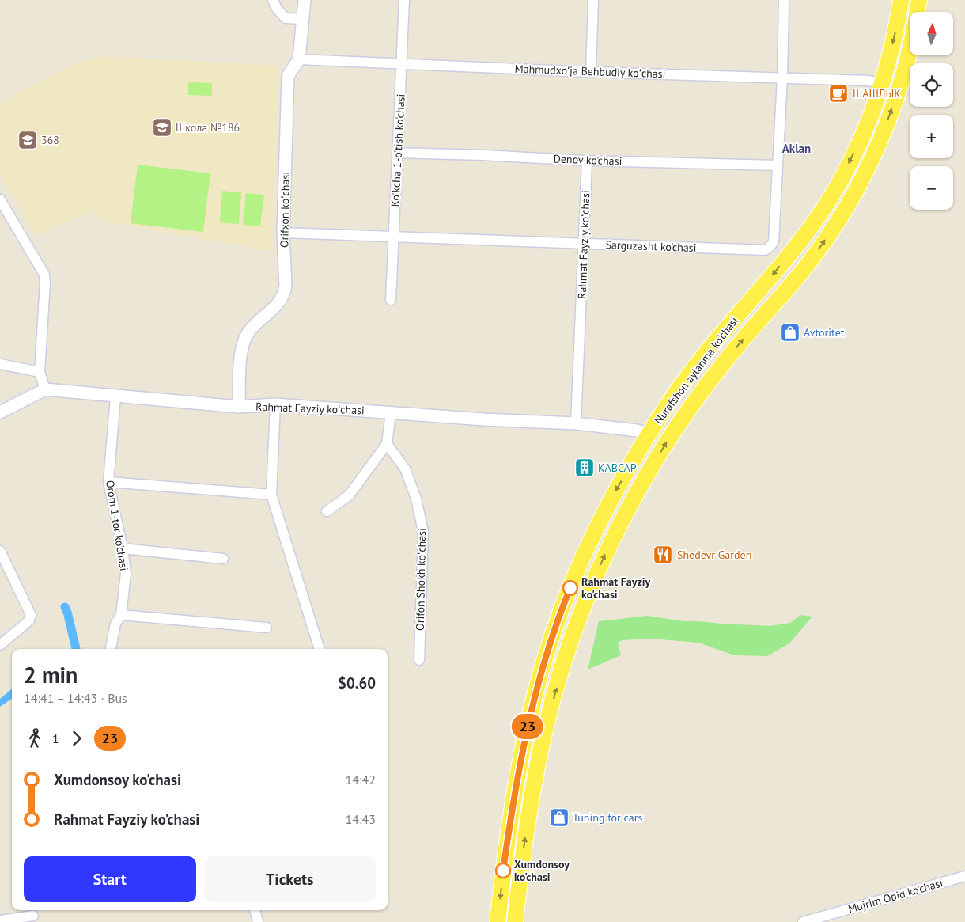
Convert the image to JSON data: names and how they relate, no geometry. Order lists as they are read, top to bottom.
{
  "streets": {
    "main road": ["Nurafshon aylanma ko'chasi"],
    "street": [
      "Mahmudxoʻja Behbudiy koʻchasi",
      "Ko'kcha 1-o'tish ko'chasi",
      "Denov ko'chasi",
      "Orifxon koʻchasi",
      "Rahmat Fayziy koʻchasi",
      "Sarguzasht ko'chasi",
      "Orom 1-tor ko'chasi",
      "Orifon Shokh koʻchasi",
      "Mujrim Obid ko'chasi"
    ]
  },
  "crossings": [
    ["Mahmudxoʻja Behbudiy koʻchasi", "Ko'kcha 1-o'tish ko'chasi"],
    ["Mahmudxoʻja Behbudiy koʻchasi", "Orifxon koʻchasi"],
    ["Mahmudxoʻja Behbudiy koʻchasi", "Sarguzasht ko'chasi"],
    ["Mahmudxoʻja Behbudiy koʻchasi", "Nurafshon aylanma ko'chasi"],
    ["Ko'kcha 1-o'tish ko'chasi", "Denov ko'chasi"],
    ["Ko'kcha 1-o'tish ko'chasi", "Sarguzasht ko'chasi"],
    ["Denov ko'chasi", "Rahmat Fayziy koʻchasi"],
    ["Denov ko'chasi", "Sarguzasht ko'chasi"],
    ["Orifxon koʻchasi", "Rahmat Fayziy koʻchasi"],
    ["Orifxon koʻchasi", "Sarguzasht ko'chasi"],
    ["Rahmat Fayziy koʻchasi", "Sarguzasht ko'chasi"],
    ["Rahmat Fayziy koʻchasi", "Nurafshon aylanma ko'chasi"],
    ["Rahmat Fayziy koʻchasi", "Orom 1-tor ko'chasi"]
  ],
  "districts": ["Aklan"],
  "places": {
    "cafe": ["ШАШЛЫК"],
    "school or university": ["Школа №186", "368"],
    "shop": ["Avtoritet", "Tuning for cars"],
    "building": ["КАВСАР"],
    "restaurant": ["Shedevr Garden"],
    "other": ["Rahmat Fayziy ko'chasi", "Xumdonsoy ko'chasi"]
  },
  "lines": ["bus line 23"],
  "north": "top",
  "page": {
    "on_map": "23",
    "map_buttons": ["+", "−"],
    "heading": ["2 min", "14:41 – 14:43 · Bus", "$0.60"],
    "legs": ["1", "23"],
    "list": [
      {
        "name": "Xumdonsoy ko'chasi",
        "value": "14:42"
      },
      {
        "name": "Rahmat Fayziy ko'chasi",
        "value": "14:43"
      }
    ],
    "buttons": ["Start", "Tickets"]
  }
}
